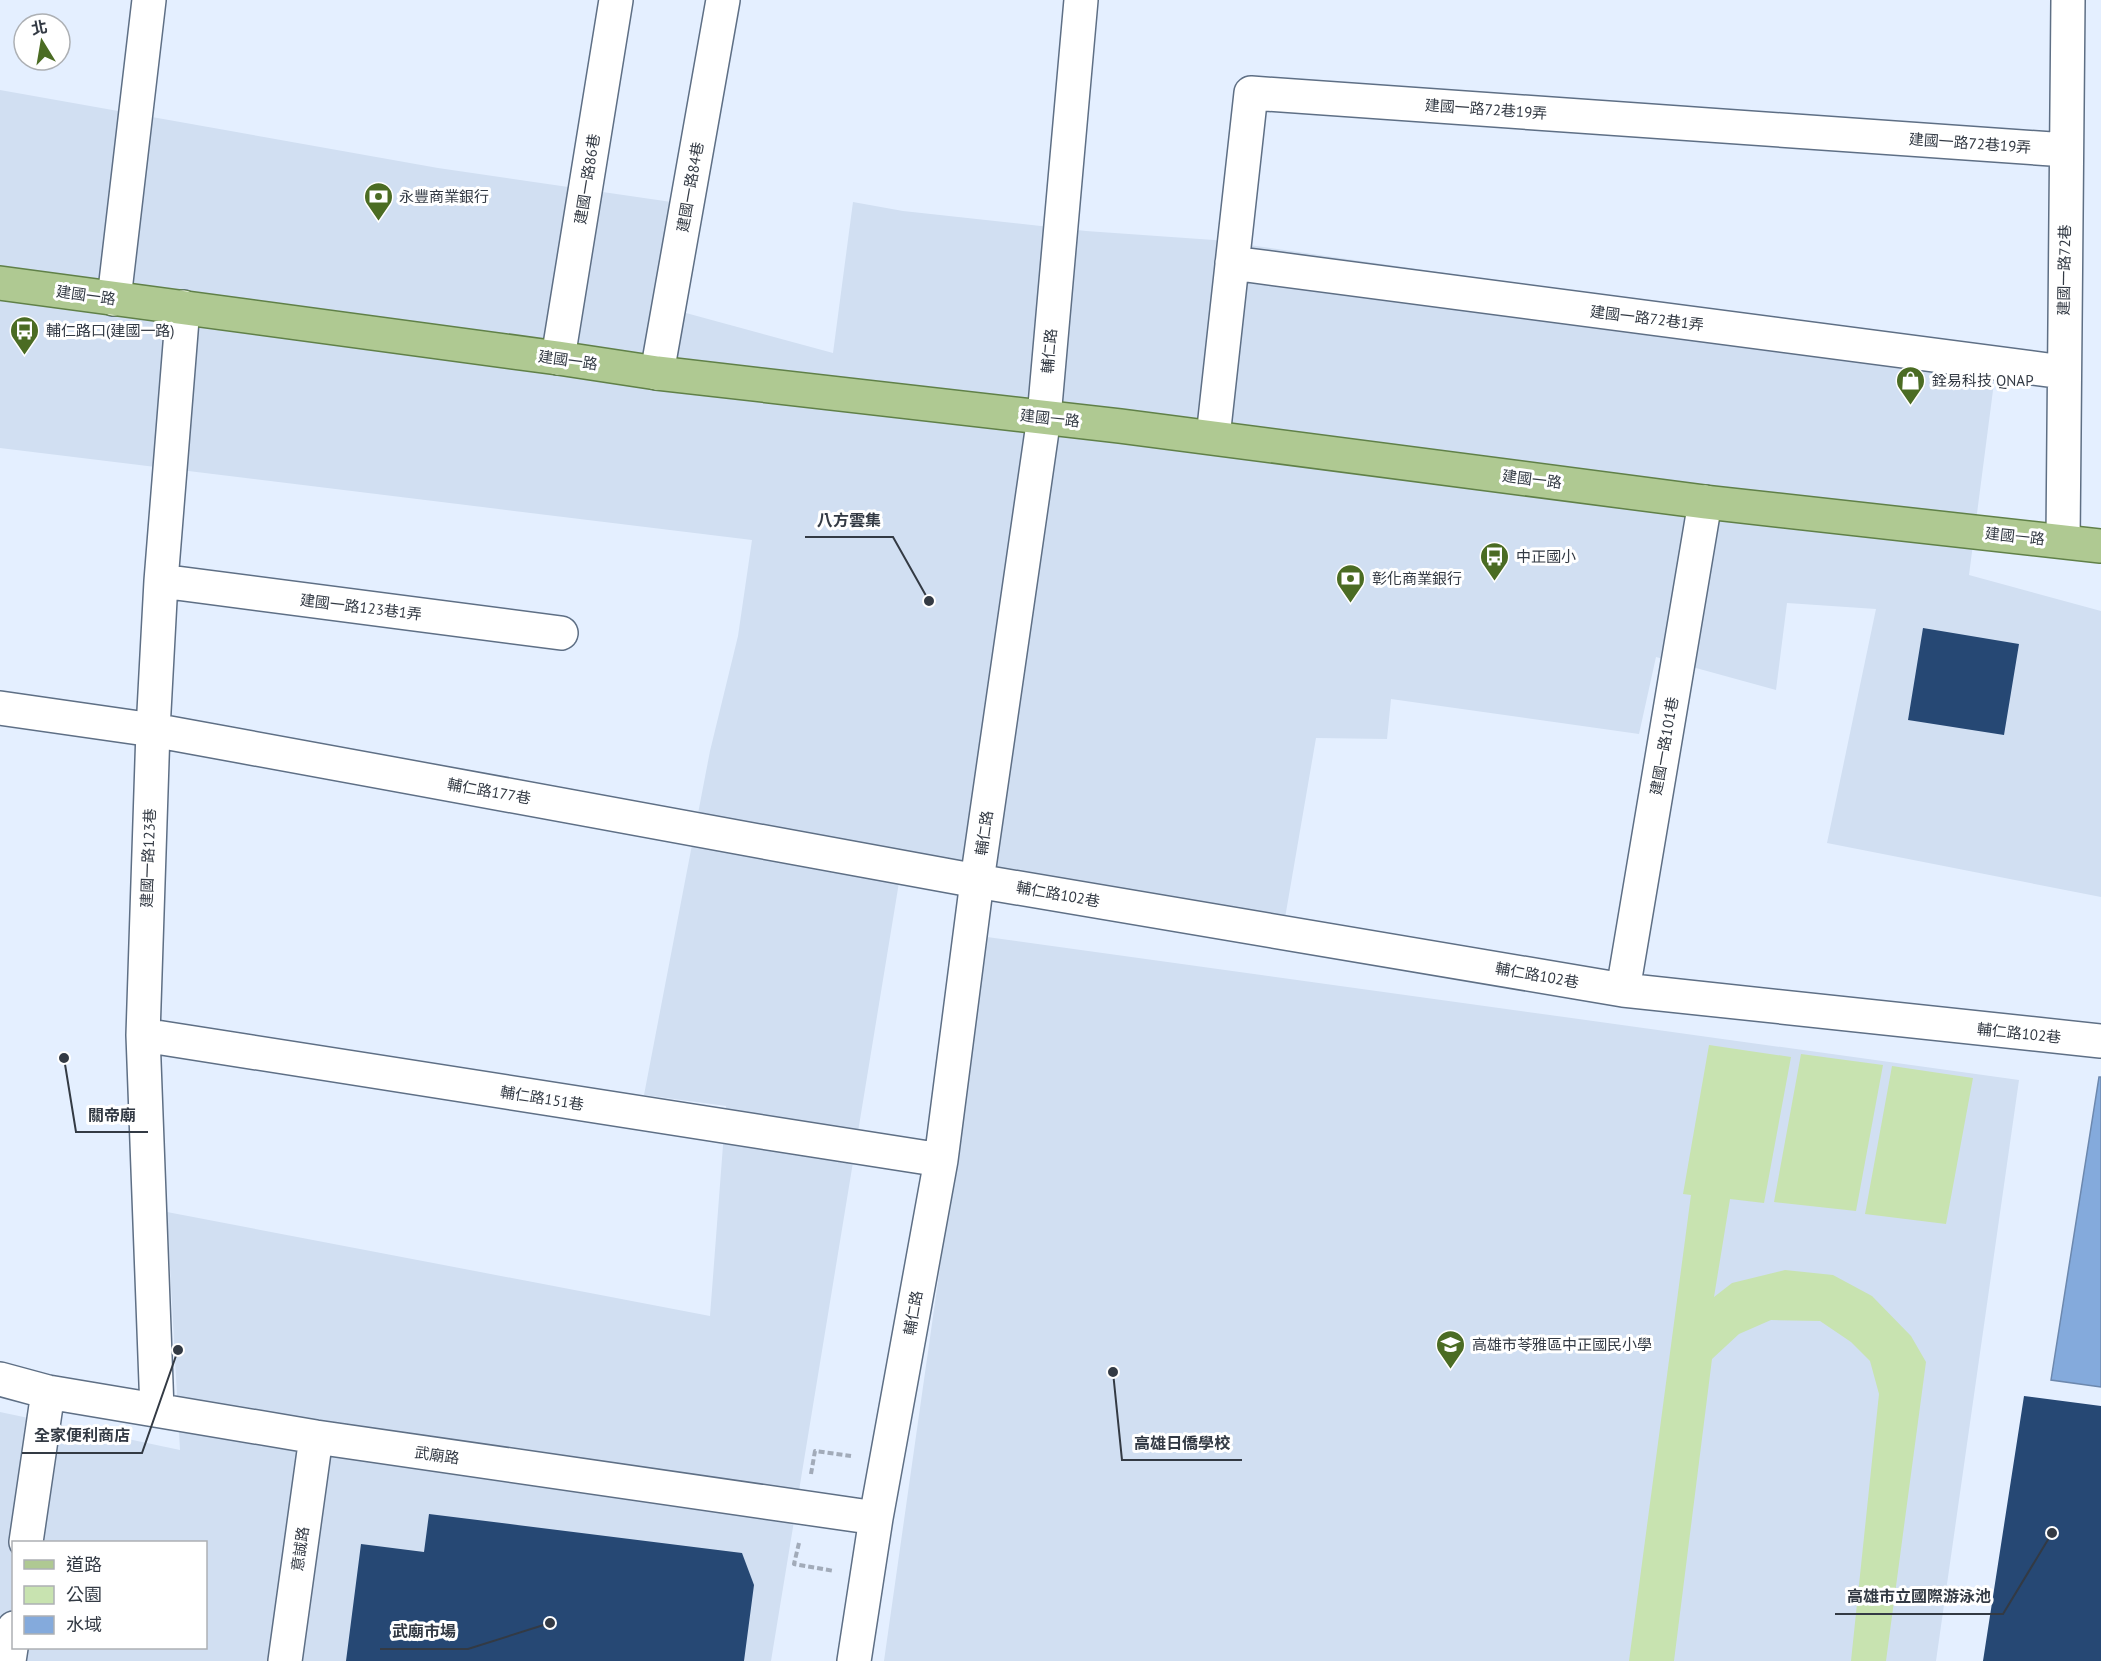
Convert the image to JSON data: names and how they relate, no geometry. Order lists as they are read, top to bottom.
{
  "streets": {
    "main road": ["建國一路"],
    "street": [
      "建國一路72巷19弄",
      "建國一路86巷",
      "建國一路84巷",
      "建國一路72巷",
      "建國一路72巷1弄",
      "輔仁路",
      "建國一路123巷1弄",
      "建國一路101巷",
      "輔仁路177巷",
      "建國一路123巷",
      "輔仁路102巷",
      "輔仁路151巷",
      "武廟路",
      "意誠路"
    ]
  },
  "crossings": [
    ["建國一路72巷19弄", "建國一路72巷"],
    ["建國一路72巷19弄", "建國一路"],
    ["建國一路72巷19弄", "建國一路72巷1弄"],
    ["建國一路86巷", "建國一路"],
    ["建國一路84巷", "建國一路"],
    ["建國一路72巷", "建國一路"],
    ["建國一路72巷", "建國一路72巷1弄"],
    ["建國一路", "輔仁路"],
    ["建國一路", "建國一路101巷"],
    ["建國一路", "建國一路123巷"],
    ["輔仁路", "輔仁路177巷"],
    ["輔仁路", "輔仁路102巷"],
    ["輔仁路", "輔仁路151巷"],
    ["輔仁路", "武廟路"],
    ["建國一路123巷1弄", "建國一路123巷"],
    ["建國一路101巷", "輔仁路102巷"],
    ["輔仁路177巷", "建國一路123巷"],
    ["輔仁路177巷", "輔仁路102巷"],
    ["建國一路123巷", "輔仁路151巷"],
    ["建國一路123巷", "武廟路"],
    ["武廟路", "意誠路"]
  ],
  "places": {
    "bank": ["永豐商業銀行", "彰化商業銀行"],
    "bus stop": ["輔仁路口(建國一路)", "中正國小"],
    "shop": ["銓易科技 QNAP"],
    "other": [
      "八方雲集",
      "關帝廟",
      "全家便利商店",
      "高雄日僑學校",
      "高雄市立國際游泳池",
      "武廟市場"
    ],
    "school or university": ["高雄市苓雅區中正國民小學"]
  },
  "legend": ["道路", "公園", "水域"],
  "north": "top"
}
